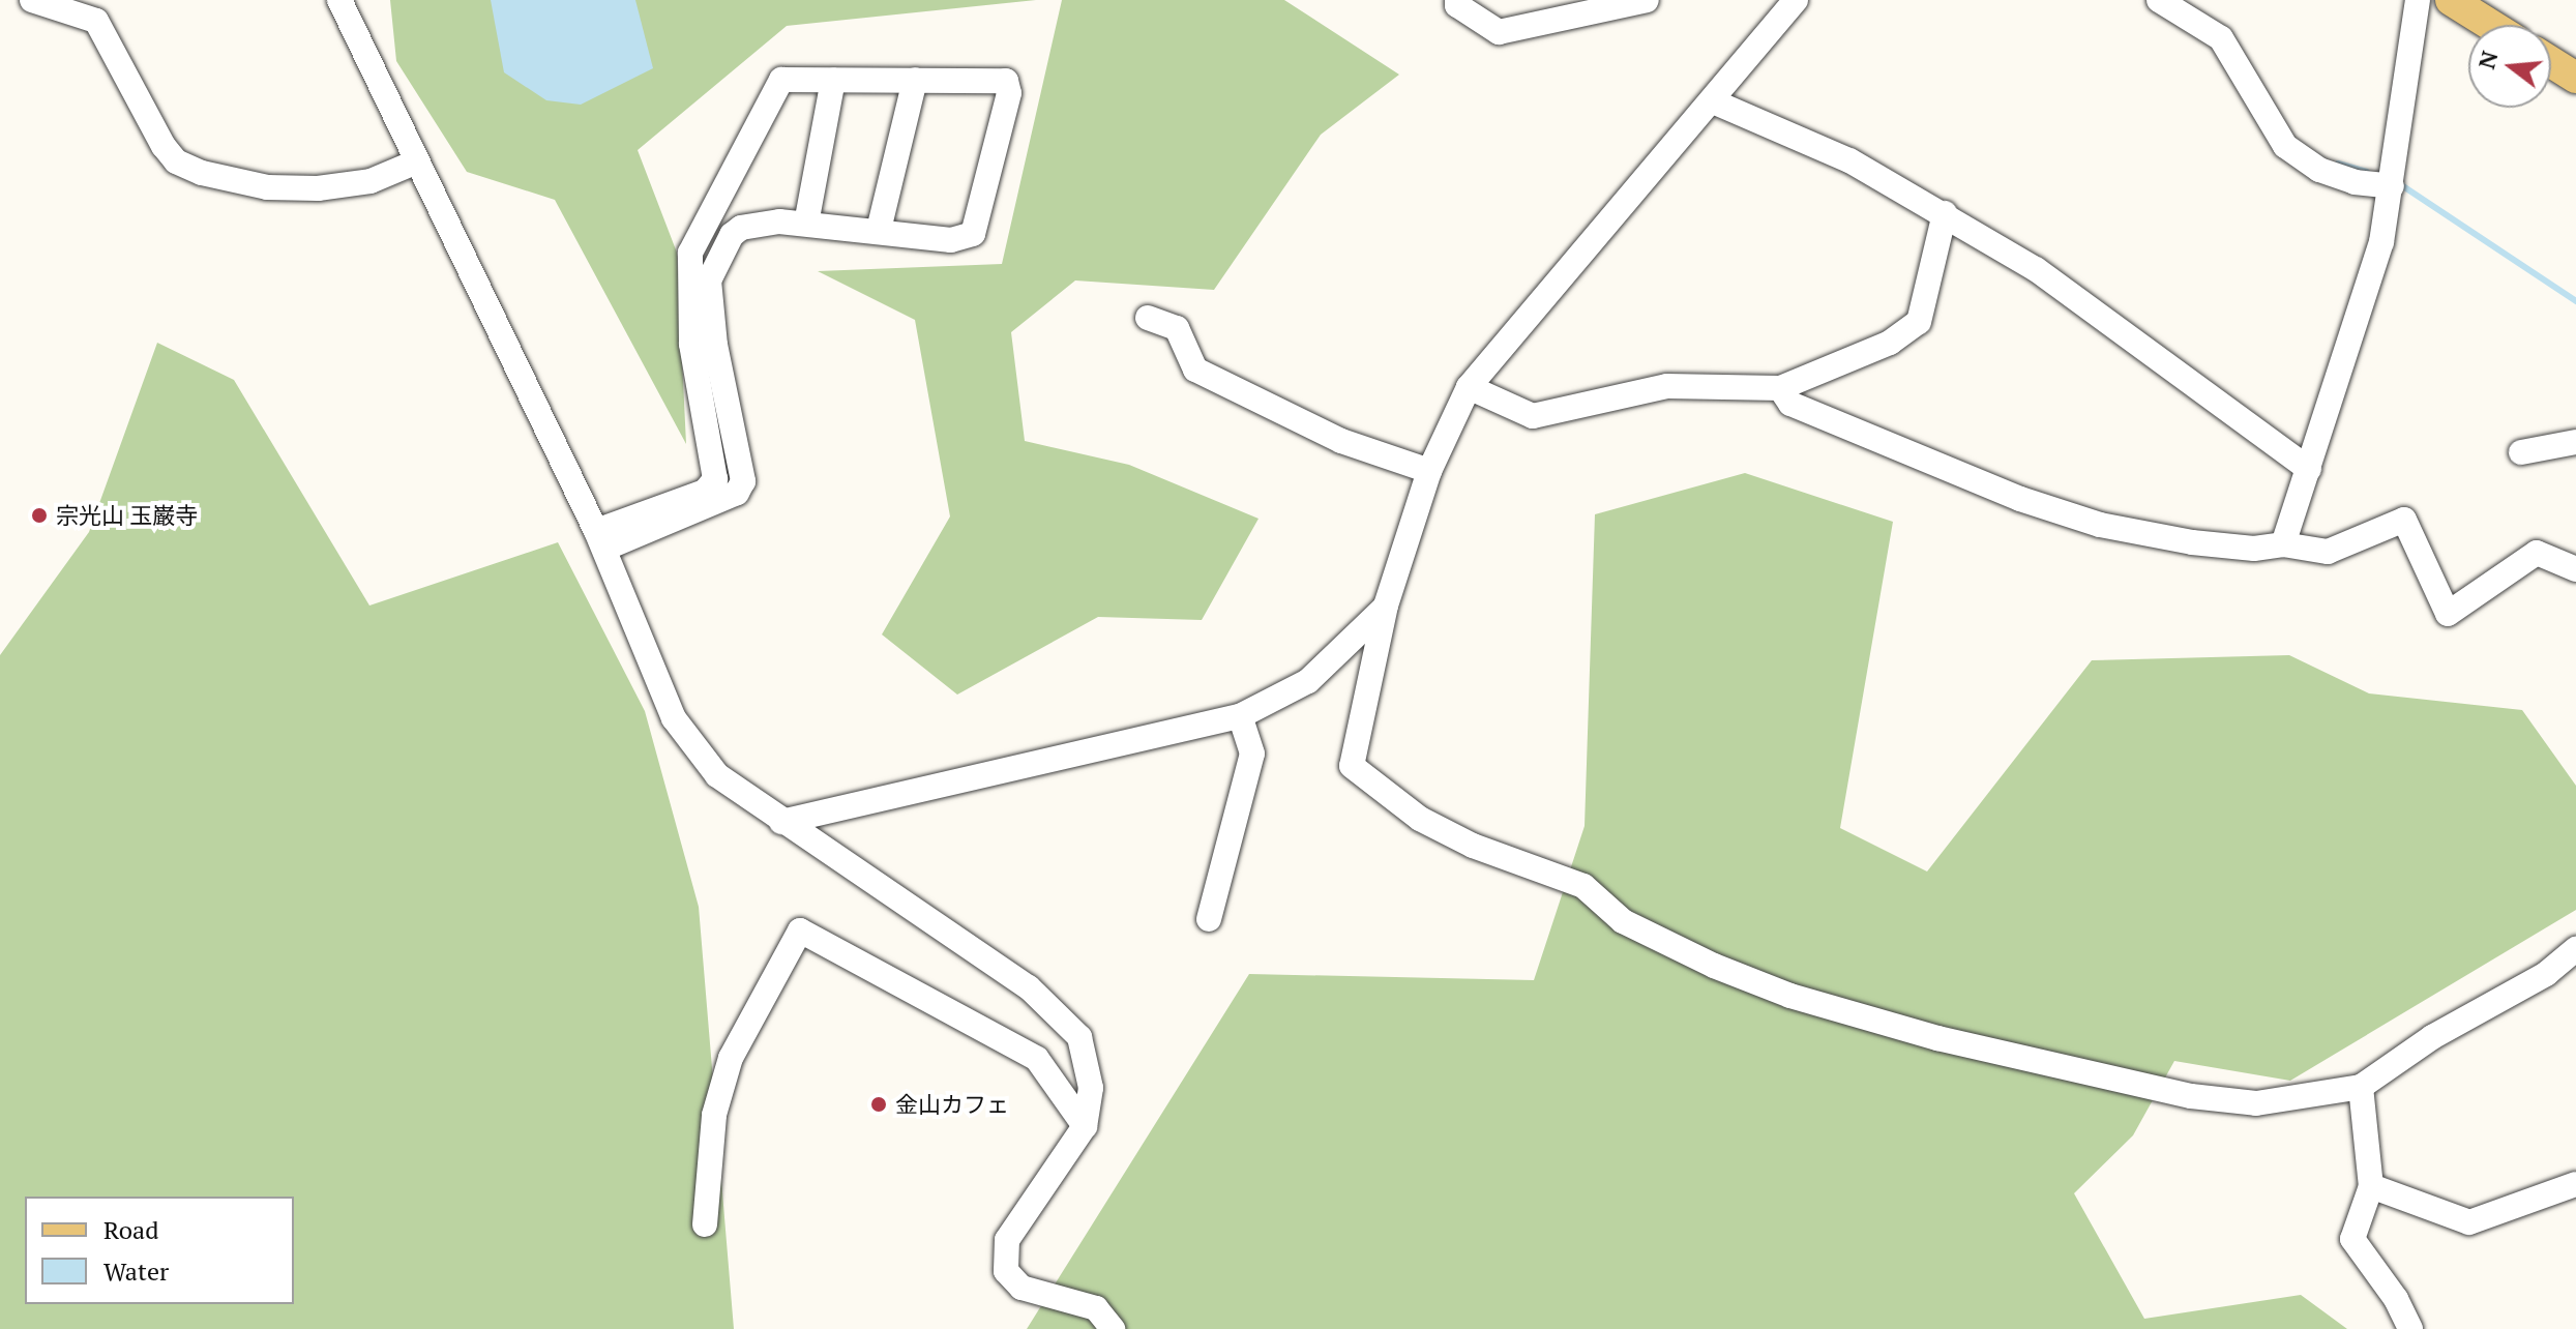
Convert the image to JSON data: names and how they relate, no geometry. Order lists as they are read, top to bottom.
{
  "places": ["宗光山 玉巌寺", "金山カフェ"],
  "legend": ["Road", "Water"],
  "north": "left"
}
